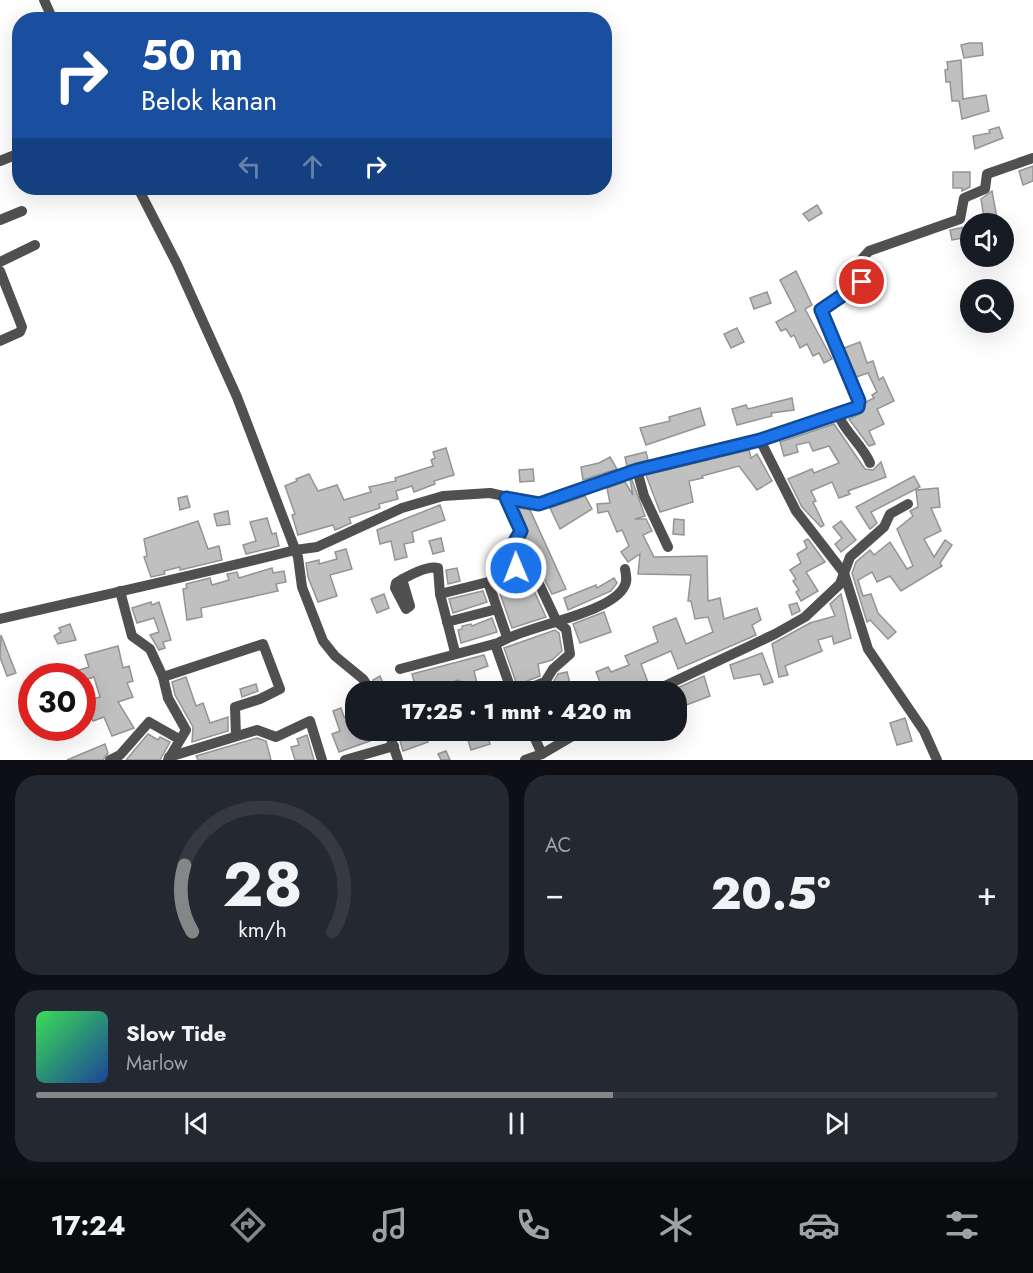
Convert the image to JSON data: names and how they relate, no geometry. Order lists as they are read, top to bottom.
{
  "page": {
    "turn": ["50 m", "Belok kanan"],
    "limit": "30",
    "trip": "17:25 · 1 mnt · 420 m",
    "tile": "AC",
    "heat": ["−", "20.5°", "+"],
    "song": ["Slow Tide", "Marlow"],
    "tabs": "17:24",
    "gauge": ["28", "km/h"]
  }
}
